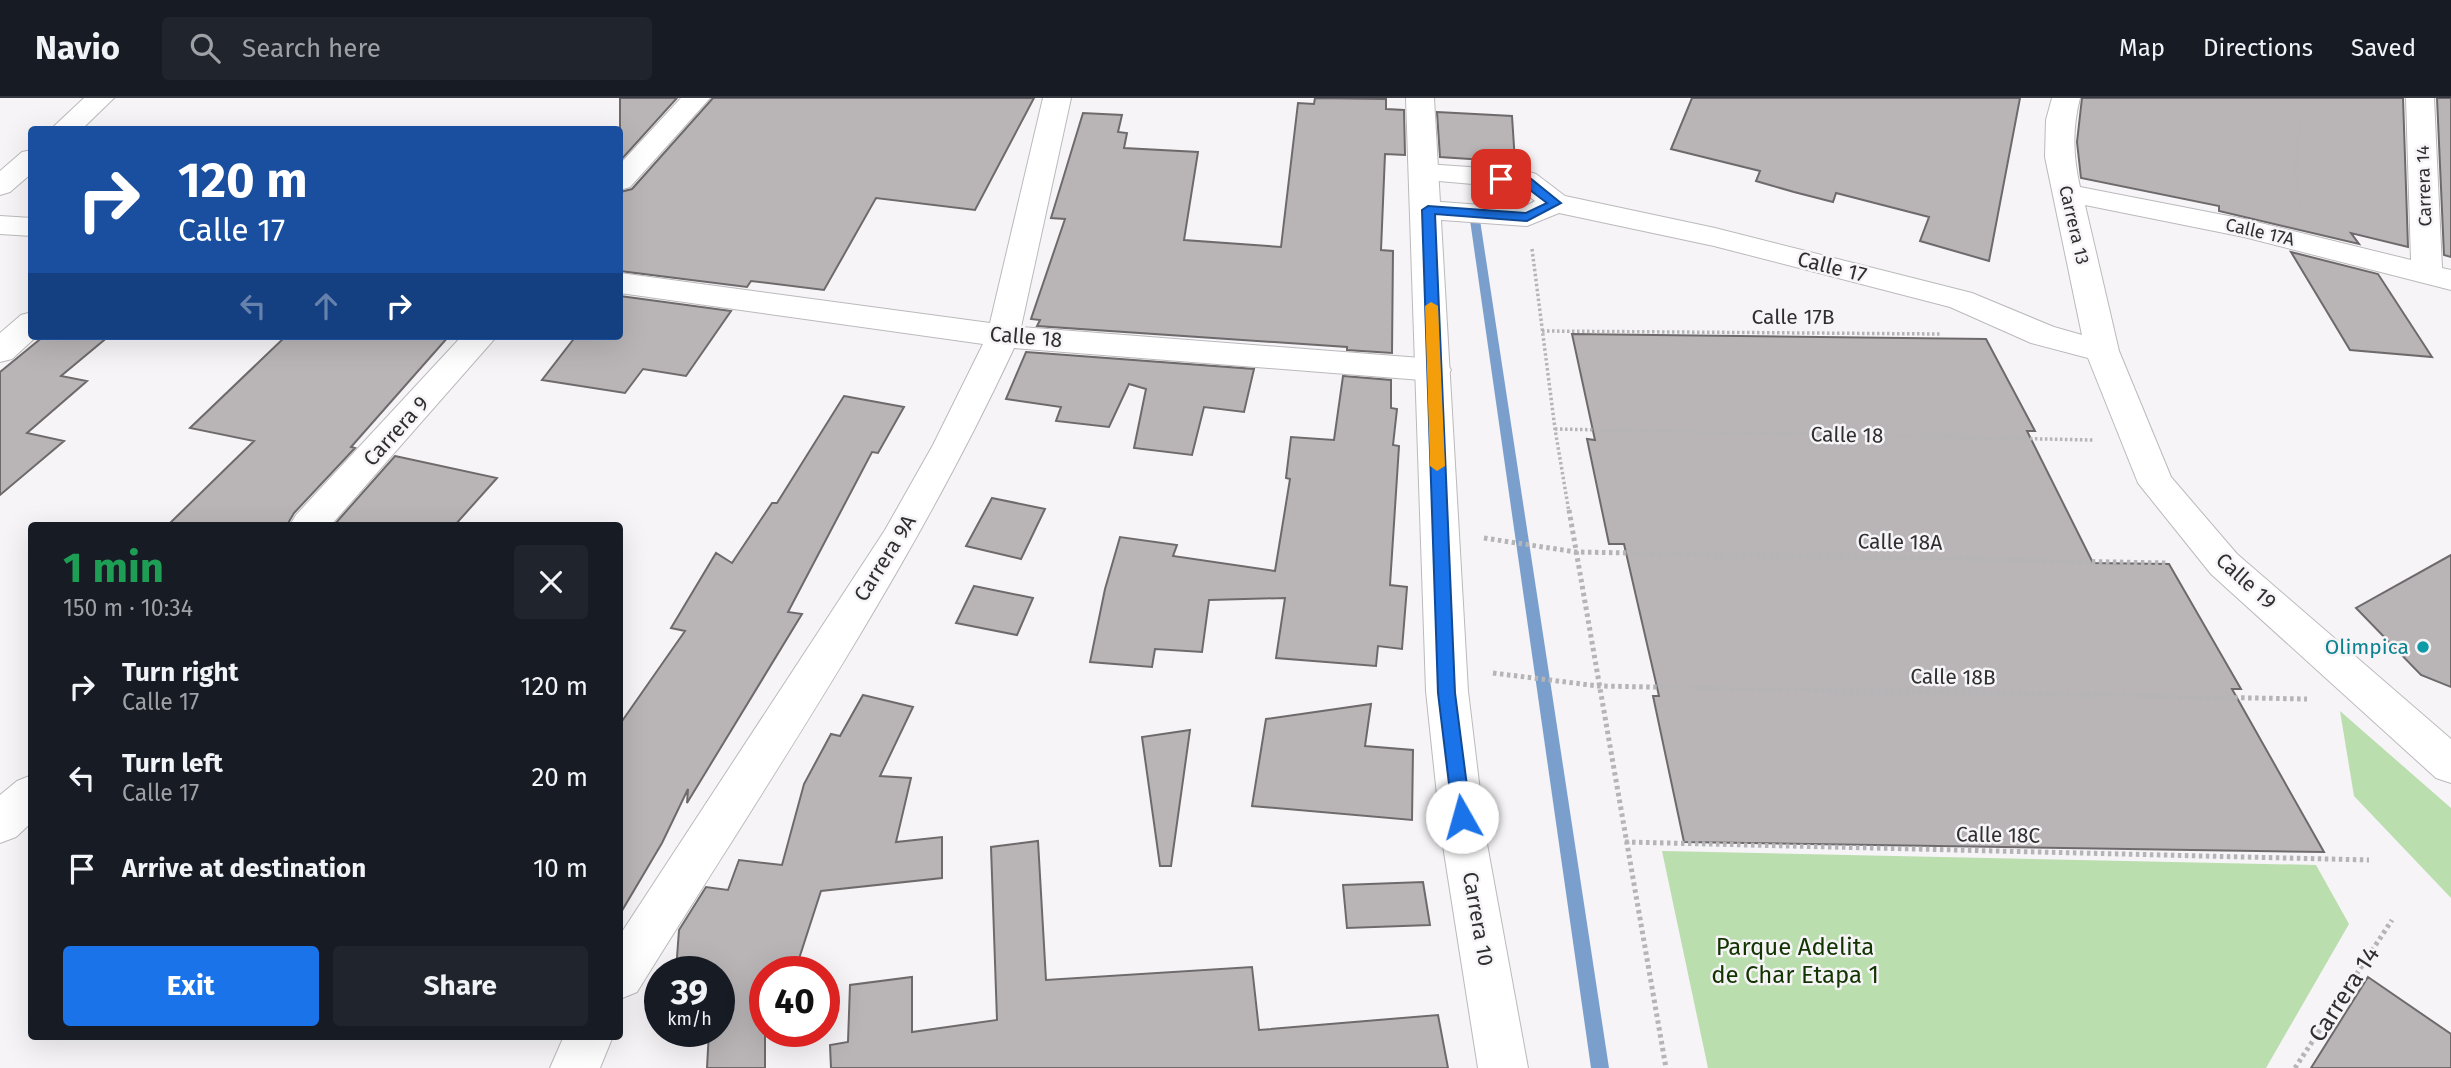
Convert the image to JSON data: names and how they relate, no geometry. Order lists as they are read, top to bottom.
{
  "streets": {
    "street": [
      "Carrera 14",
      "Carrera 13",
      "Calle 17A",
      "Calle 17",
      "Calle 18",
      "Carrera 9",
      "Carrera 9A",
      "Calle 19",
      "Carrera 10"
    ],
    "path": [
      "Calle 17B",
      "Calle 18A",
      "Calle 18B",
      "Calle 18C"
    ]
  },
  "crossings": [
    ["Carrera 14", "Calle 17A"],
    ["Carrera 13", "Calle 17A"],
    ["Carrera 13", "Calle 17"],
    ["Carrera 13", "Calle 19"],
    ["Calle 17", "Calle 19"],
    ["Calle 17", "Carrera 10"],
    ["Calle 18", "Carrera 9A"],
    ["Calle 18", "Calle 19"],
    ["Calle 18", "Carrera 10"],
    ["Calle 18A", "Calle 19"]
  ],
  "parks": ["Parque Adelita de Char Etapa 1"],
  "places": ["Olimpica"],
  "page": {
    "header": "Navio",
    "search": "Search here",
    "nav": ["Map", "Directions", "Saved"],
    "turn": ["120 m", "Calle 17"],
    "heading": ["1 min", "150 m · 10:34"],
    "list": [
      {
        "name": "Turn right",
        "note": "Calle 17",
        "value": "120 m"
      },
      {
        "name": "Turn left",
        "note": "Calle 17",
        "value": "20 m"
      },
      {
        "name": "Arrive at destination",
        "value": "10 m"
      }
    ],
    "buttons": ["Exit", "Share"],
    "speed": "39 km/h",
    "limit": "40"
  }
}
